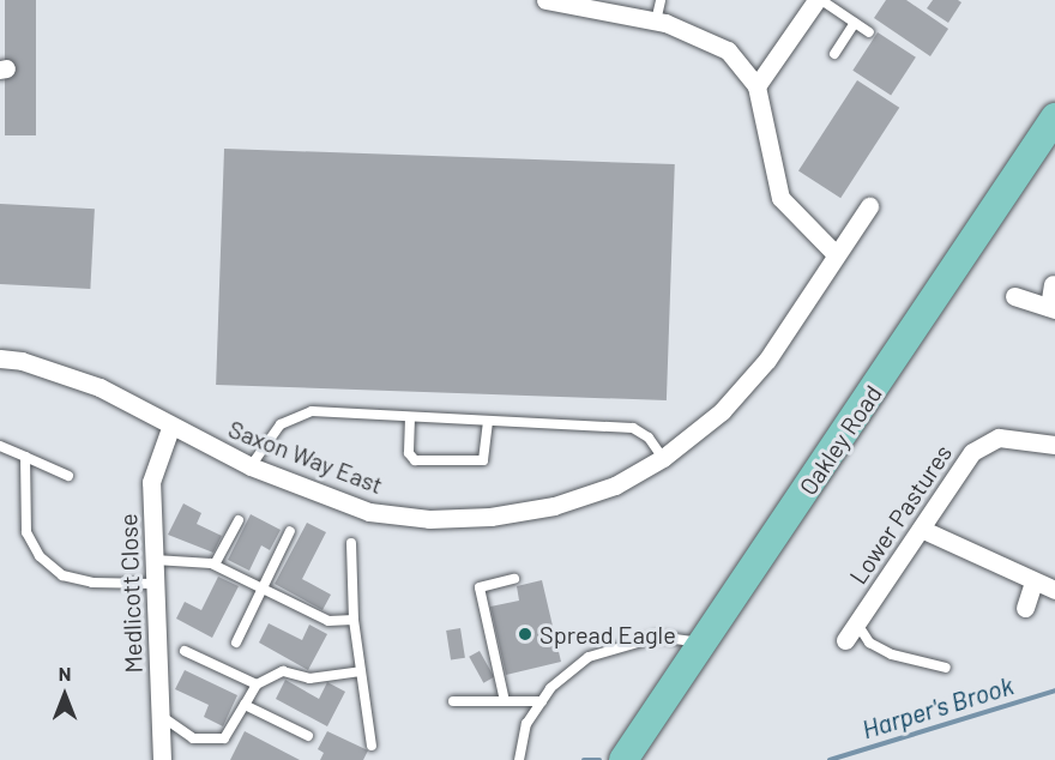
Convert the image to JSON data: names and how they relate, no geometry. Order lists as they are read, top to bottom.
{
  "streets": {
    "main road": ["Oakley Road"],
    "street": ["Saxon Way East", "Lower Pastures", "Medlicott Close"]
  },
  "crossings": [
    ["Saxon Way East", "Medlicott Close"]
  ],
  "water": ["Harper's Brook"],
  "places": ["Spread Eagle"],
  "north": "top"
}
